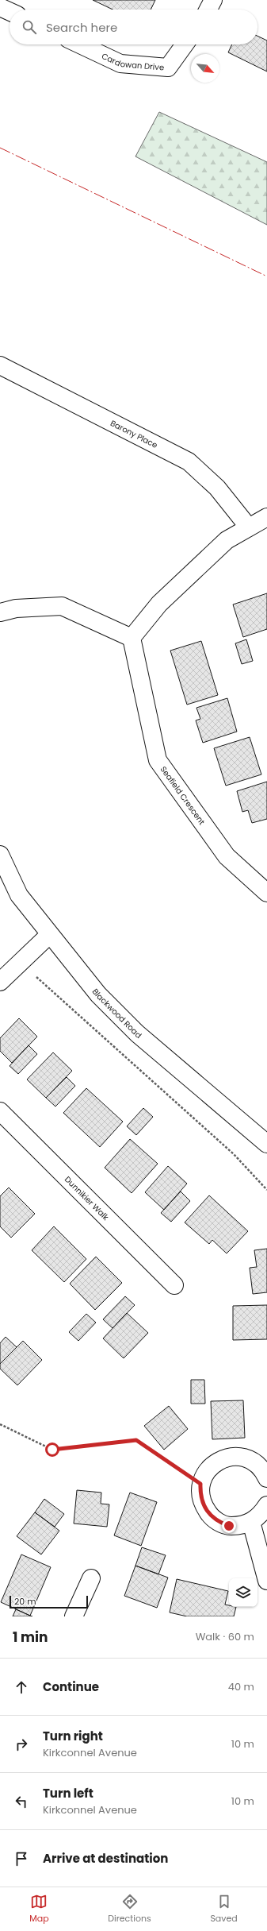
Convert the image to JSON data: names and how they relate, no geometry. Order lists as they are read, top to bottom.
{
  "streets": {
    "street": [
      "Cardowan Drive",
      "Barony Place",
      "Seafield Crescent",
      "Blackwood Road",
      "Dunnikier Walk"
    ]
  },
  "scale_bar": "20 m",
  "north": "bottom right",
  "page": {
    "search": "Search here",
    "scale": "20 m",
    "heading": ["1 min", "Walk · 60 m"],
    "list": [
      ["Continue", "40 m"],
      ["Turn right", "Kirkconnel Avenue", "10 m"],
      ["Turn left", "Kirkconnel Avenue", "10 m"],
      "Arrive at destination"
    ],
    "nav": ["Map", "Directions", "Saved"]
  }
}
